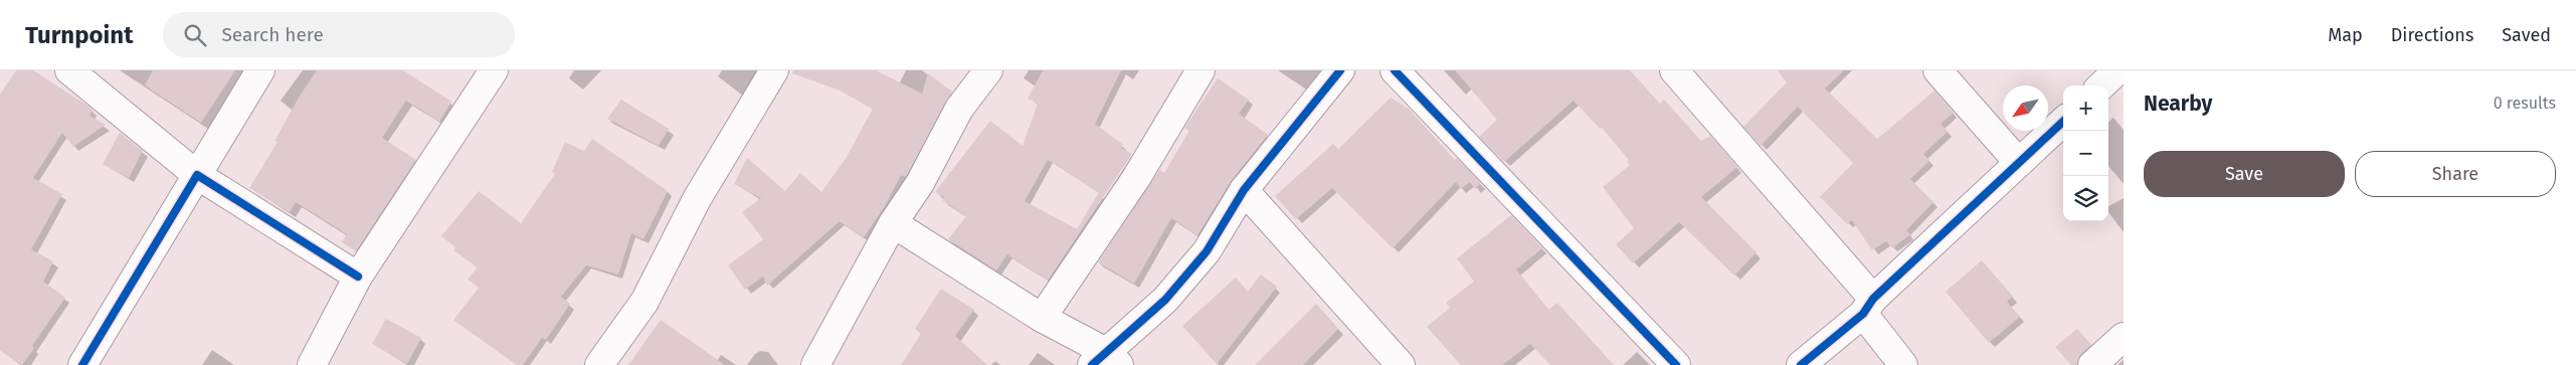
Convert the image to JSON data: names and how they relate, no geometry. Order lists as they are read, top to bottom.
{
  "north": "bottom left",
  "page": {
    "header": "Turnpoint",
    "search": "Search here",
    "nav": ["Map", "Directions", "Saved"],
    "heading": ["Nearby", "0 results"],
    "map_buttons": ["+", "−"],
    "buttons": ["Save", "Share"]
  }
}
